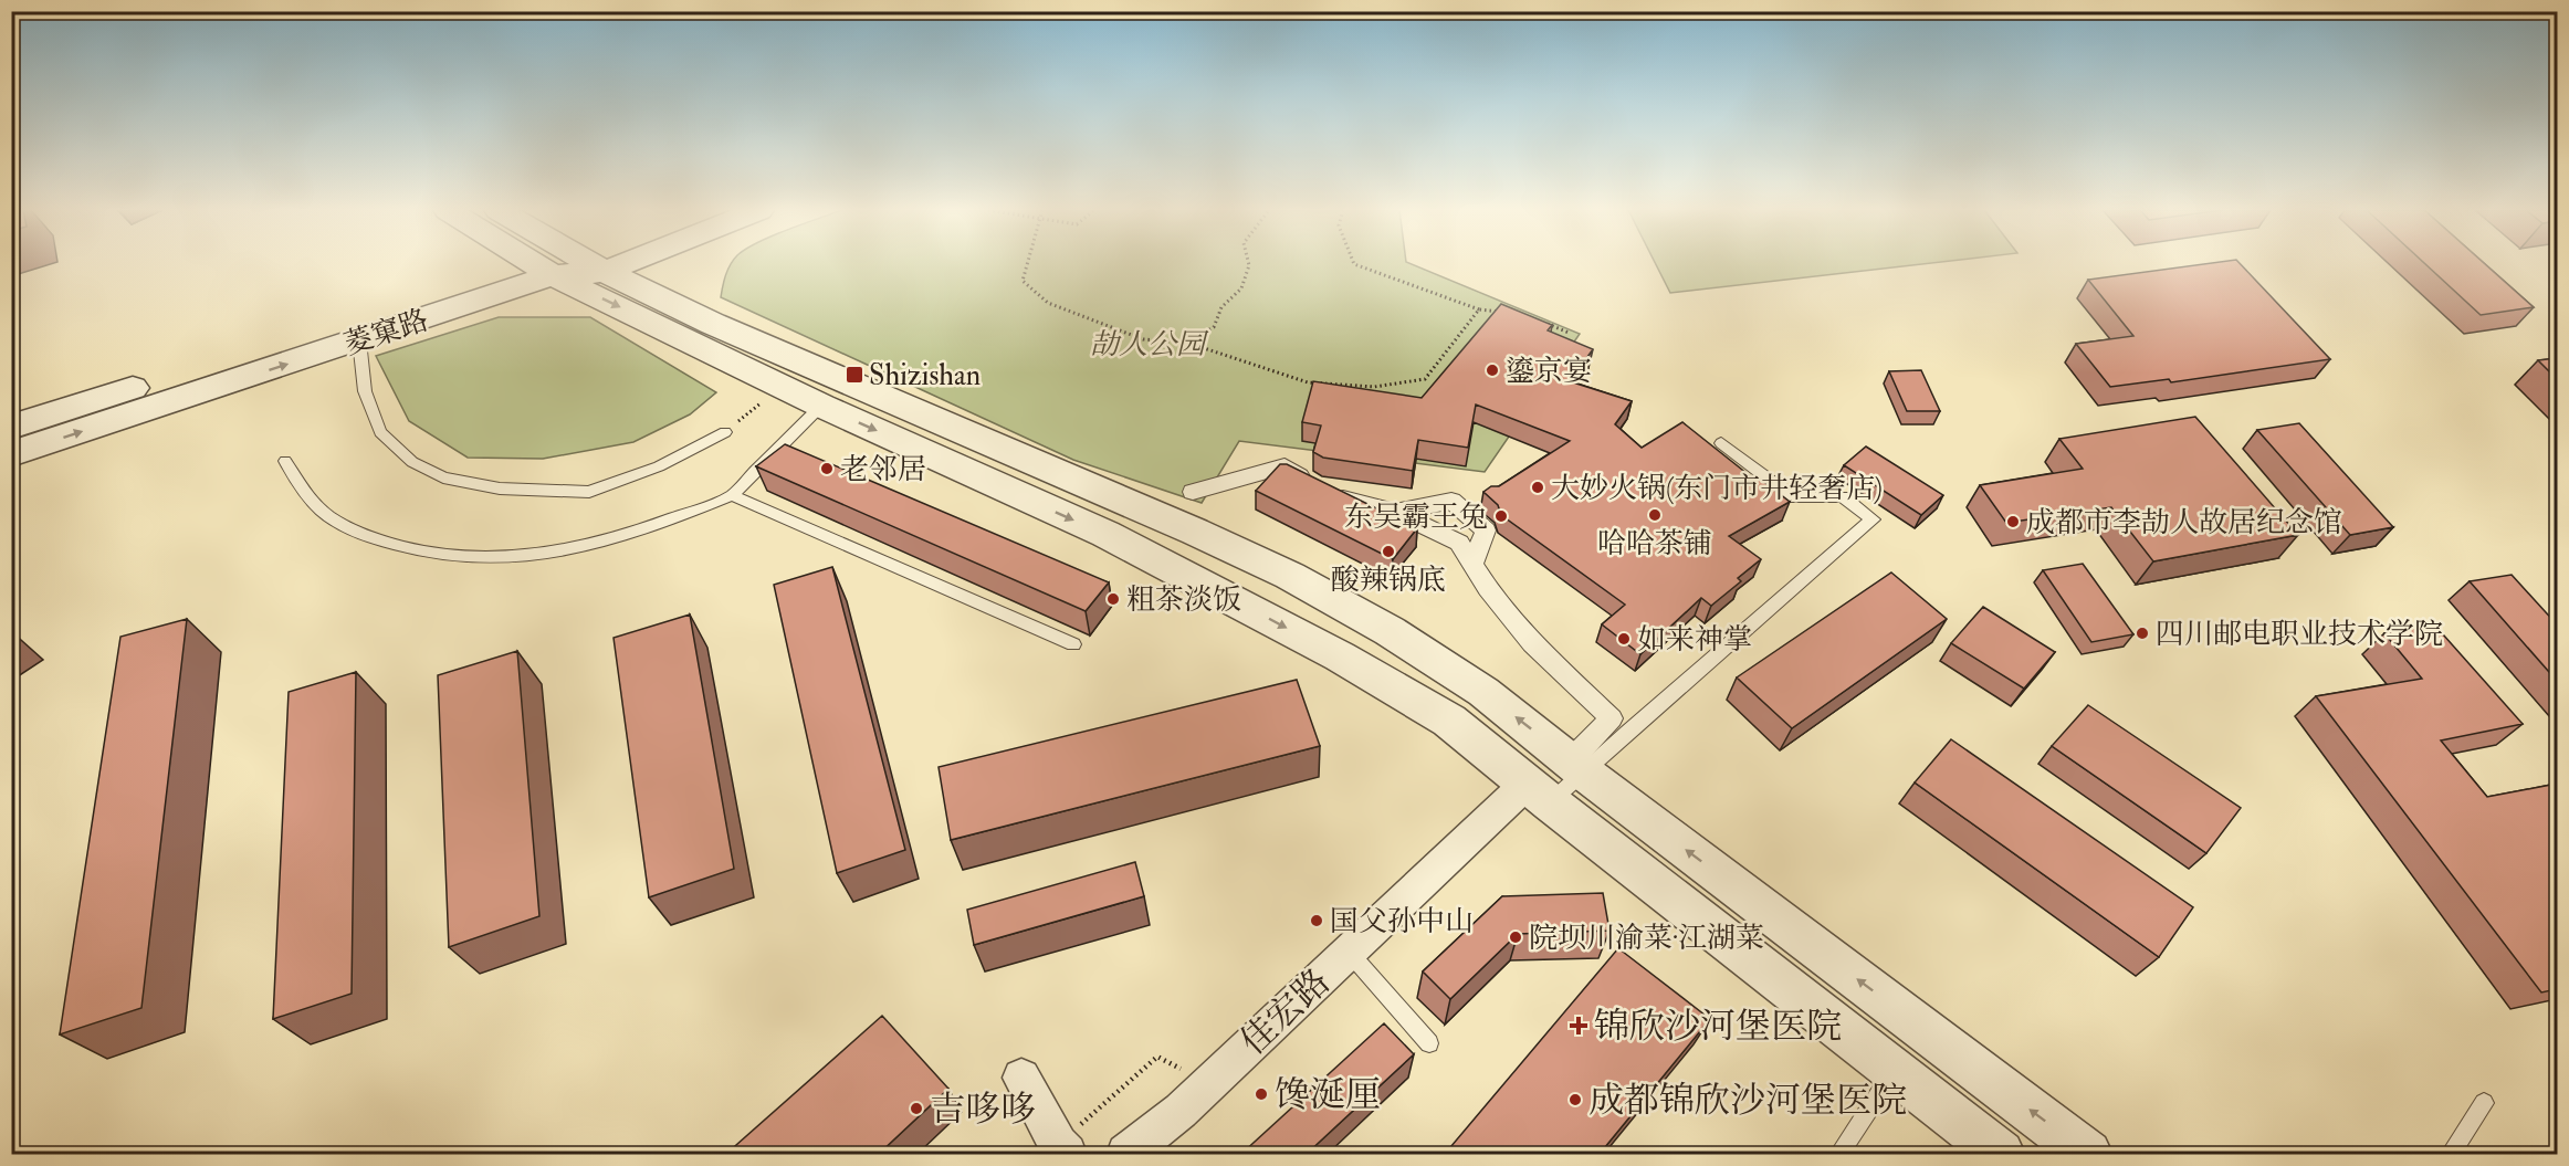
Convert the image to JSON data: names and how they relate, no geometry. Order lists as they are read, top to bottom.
{
  "streets": {
    "street": ["菱窠路", "佳宏路"]
  },
  "parks": ["劼人公园"],
  "places": {
    "other": [
      "鎏京宴",
      "老邻居",
      "大妙火锅(东门市井轻奢店)",
      "哈哈茶铺",
      "东吴霸王兔",
      "成都市李劼人故居纪念馆",
      "酸辣锅底",
      "粗茶淡饭",
      "四川邮电职业技术学院",
      "如来神掌",
      "国父孙中山",
      "院坝川渝菜·江湖菜",
      "馋涎厘",
      "成都锦欣沙河堡医院",
      "吉哆哆"
    ],
    "transit": ["Shizishan"],
    "health": ["锦欣沙河堡医院"]
  }
}
